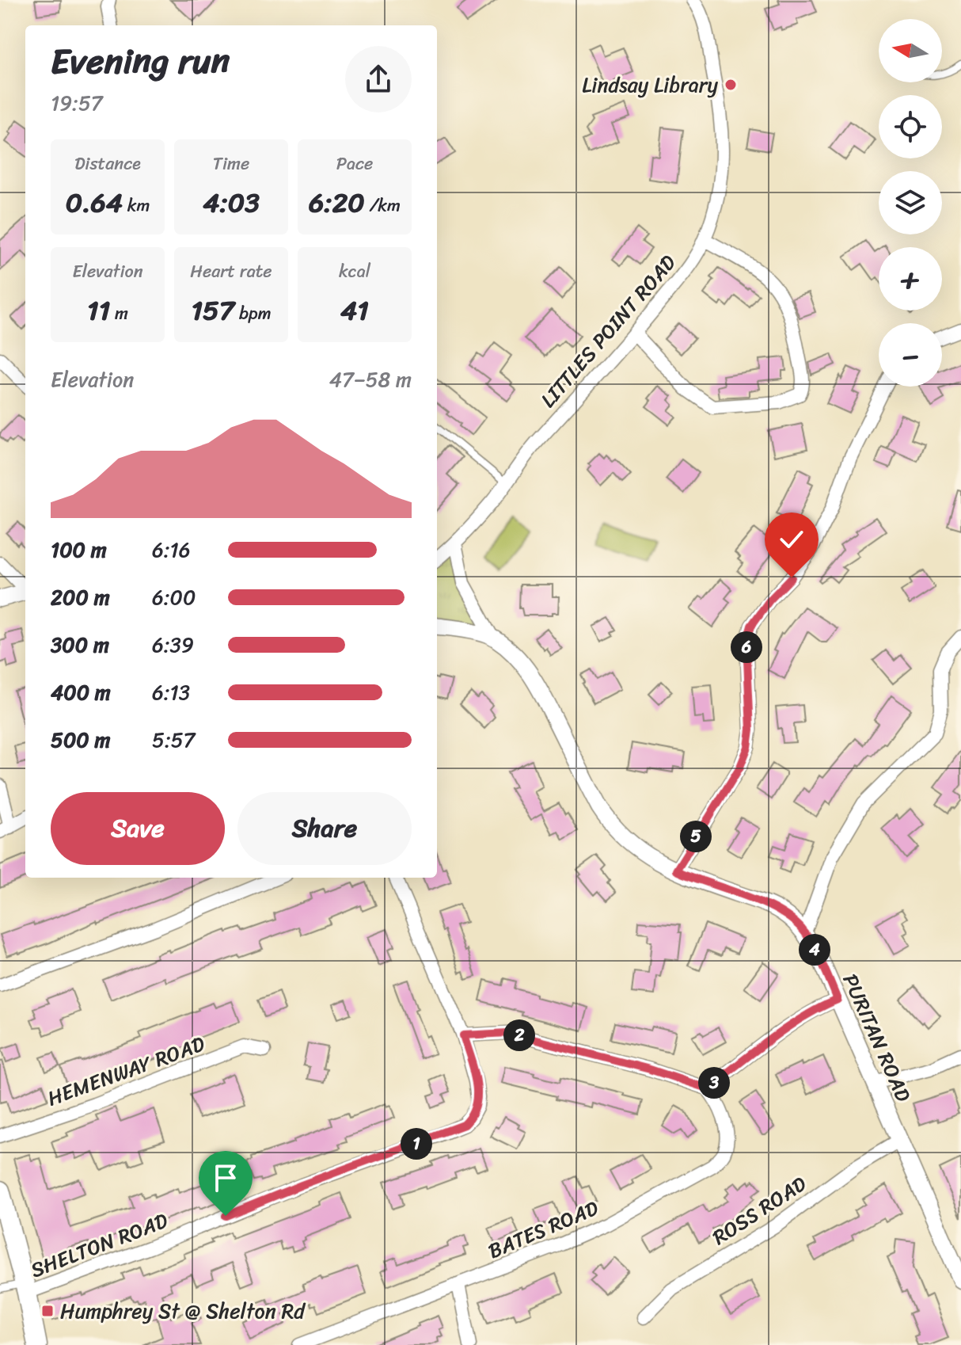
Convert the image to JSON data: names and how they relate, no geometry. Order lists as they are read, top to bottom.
{
  "streets": {
    "street": [
      "LITTLES POINT ROAD",
      "PURITAN ROAD",
      "HEMENWAY ROAD",
      "ROSS ROAD",
      "BATES ROAD",
      "SHELTON ROAD"
    ]
  },
  "crossings": [
    ["PURITAN ROAD", "ROSS ROAD"]
  ],
  "places": {
    "other": ["Lindsay Library"],
    "transit": ["Humphrey St @ Shelton Rd"]
  },
  "north": "left",
  "page": {
    "map_buttons": ["+", "−"],
    "heading": ["Evening run", "19:57"],
    "stats": [
      ["Distance", "0.64 km"],
      ["Time", "4:03"],
      ["Pace", "6:20 /km"],
      ["Elevation", "11 m"],
      ["Heart rate", "157 bpm"],
      ["kcal", "41"]
    ],
    "chart": ["Elevation", "47–58 m"],
    "list": [
      {
        "name": "100 m",
        "note": "6:16"
      },
      {
        "name": "200 m",
        "note": "6:00"
      },
      {
        "name": "300 m",
        "note": "6:39"
      },
      {
        "name": "400 m",
        "note": "6:13"
      },
      {
        "name": "500 m",
        "note": "5:57"
      }
    ],
    "pins": [
      "6",
      "5",
      "4",
      "2",
      "3",
      "1"
    ],
    "buttons": ["Save", "Share"]
  }
}
